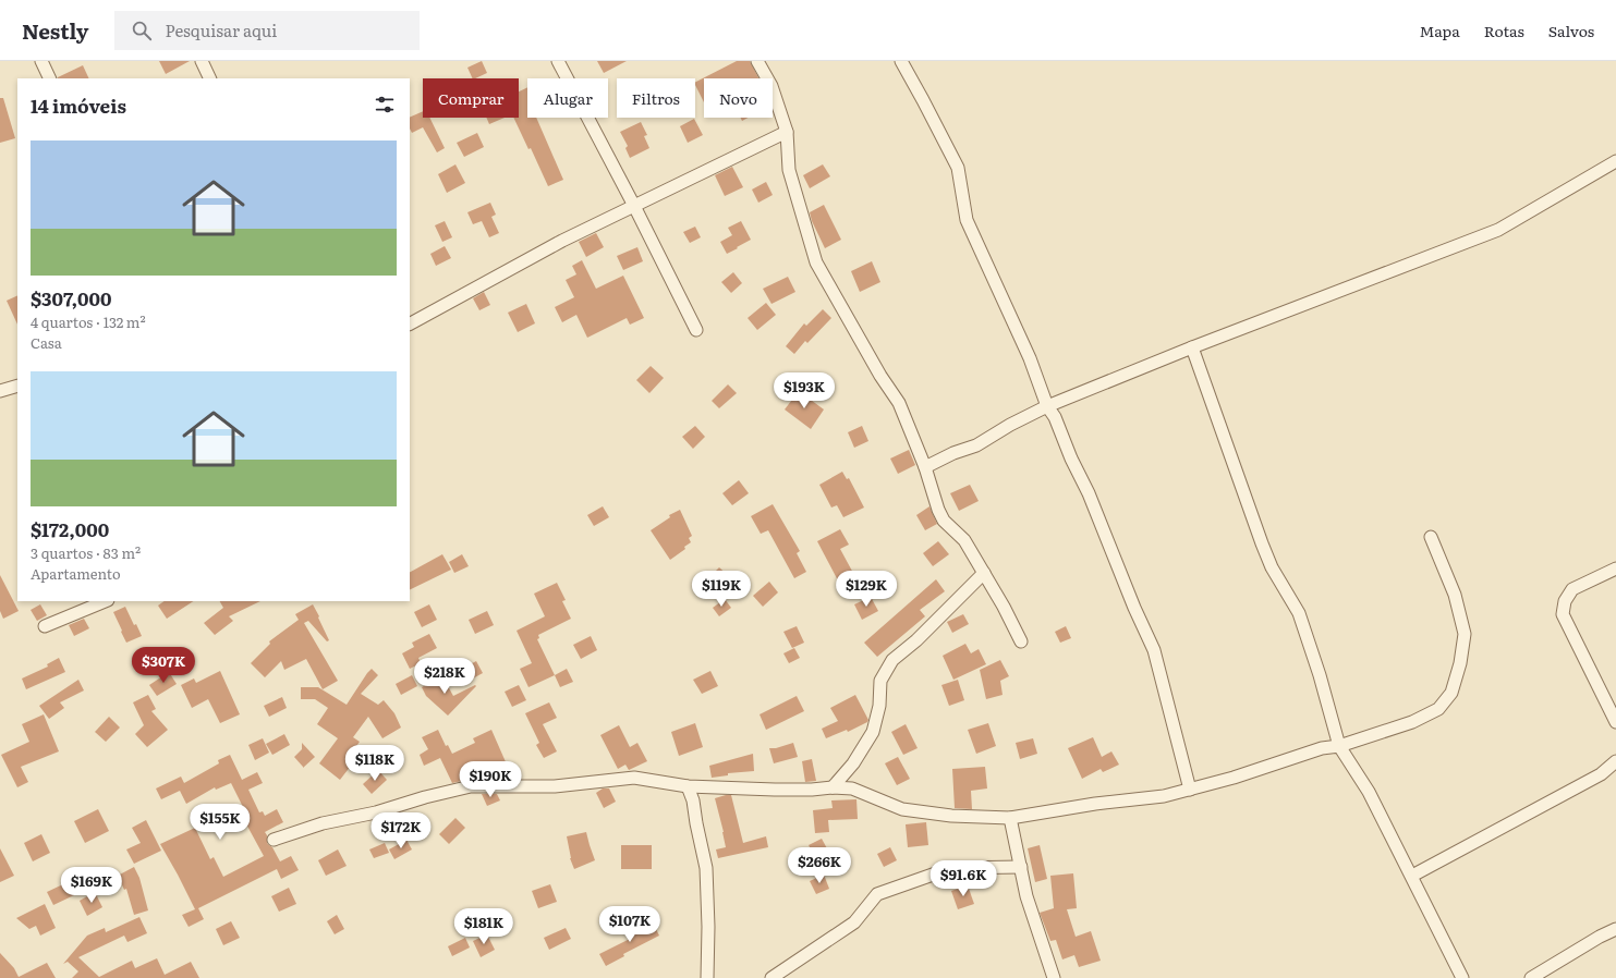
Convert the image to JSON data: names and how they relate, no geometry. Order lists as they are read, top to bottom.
{
  "page": {
    "header": "Nestly",
    "search": "Pesquisar aqui",
    "nav": ["Mapa", "Rotas", "Salvos"],
    "chip": [
      "Comprar",
      "Alugar",
      "Filtros",
      "Novo"
    ],
    "heading": "14 imóveis",
    "list": [
      {
        "name": "$307,000",
        "note": "4 quartos · 132 m² · Casa"
      },
      {
        "name": "$172,000",
        "note": "3 quartos · 83 m² · Apartamento"
      }
    ],
    "price": [
      "$193K",
      "$119K",
      "$129K",
      "$307K",
      "$218K",
      "$118K",
      "$190K",
      "$155K",
      "$172K",
      "$266K",
      "$91.6K",
      "$169K",
      "$107K",
      "$181K"
    ]
  }
}
